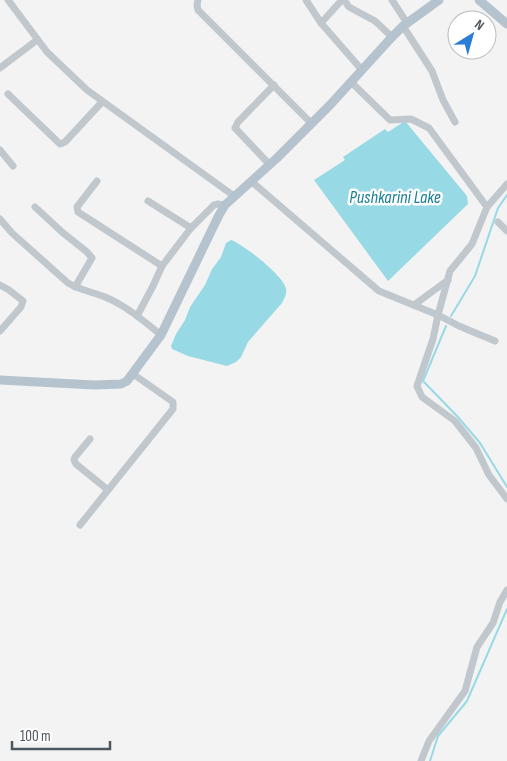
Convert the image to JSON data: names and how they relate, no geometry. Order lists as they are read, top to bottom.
{
  "water": ["Pushkarini Lake"],
  "scale_bar": "100 m",
  "north": "top right"
}
